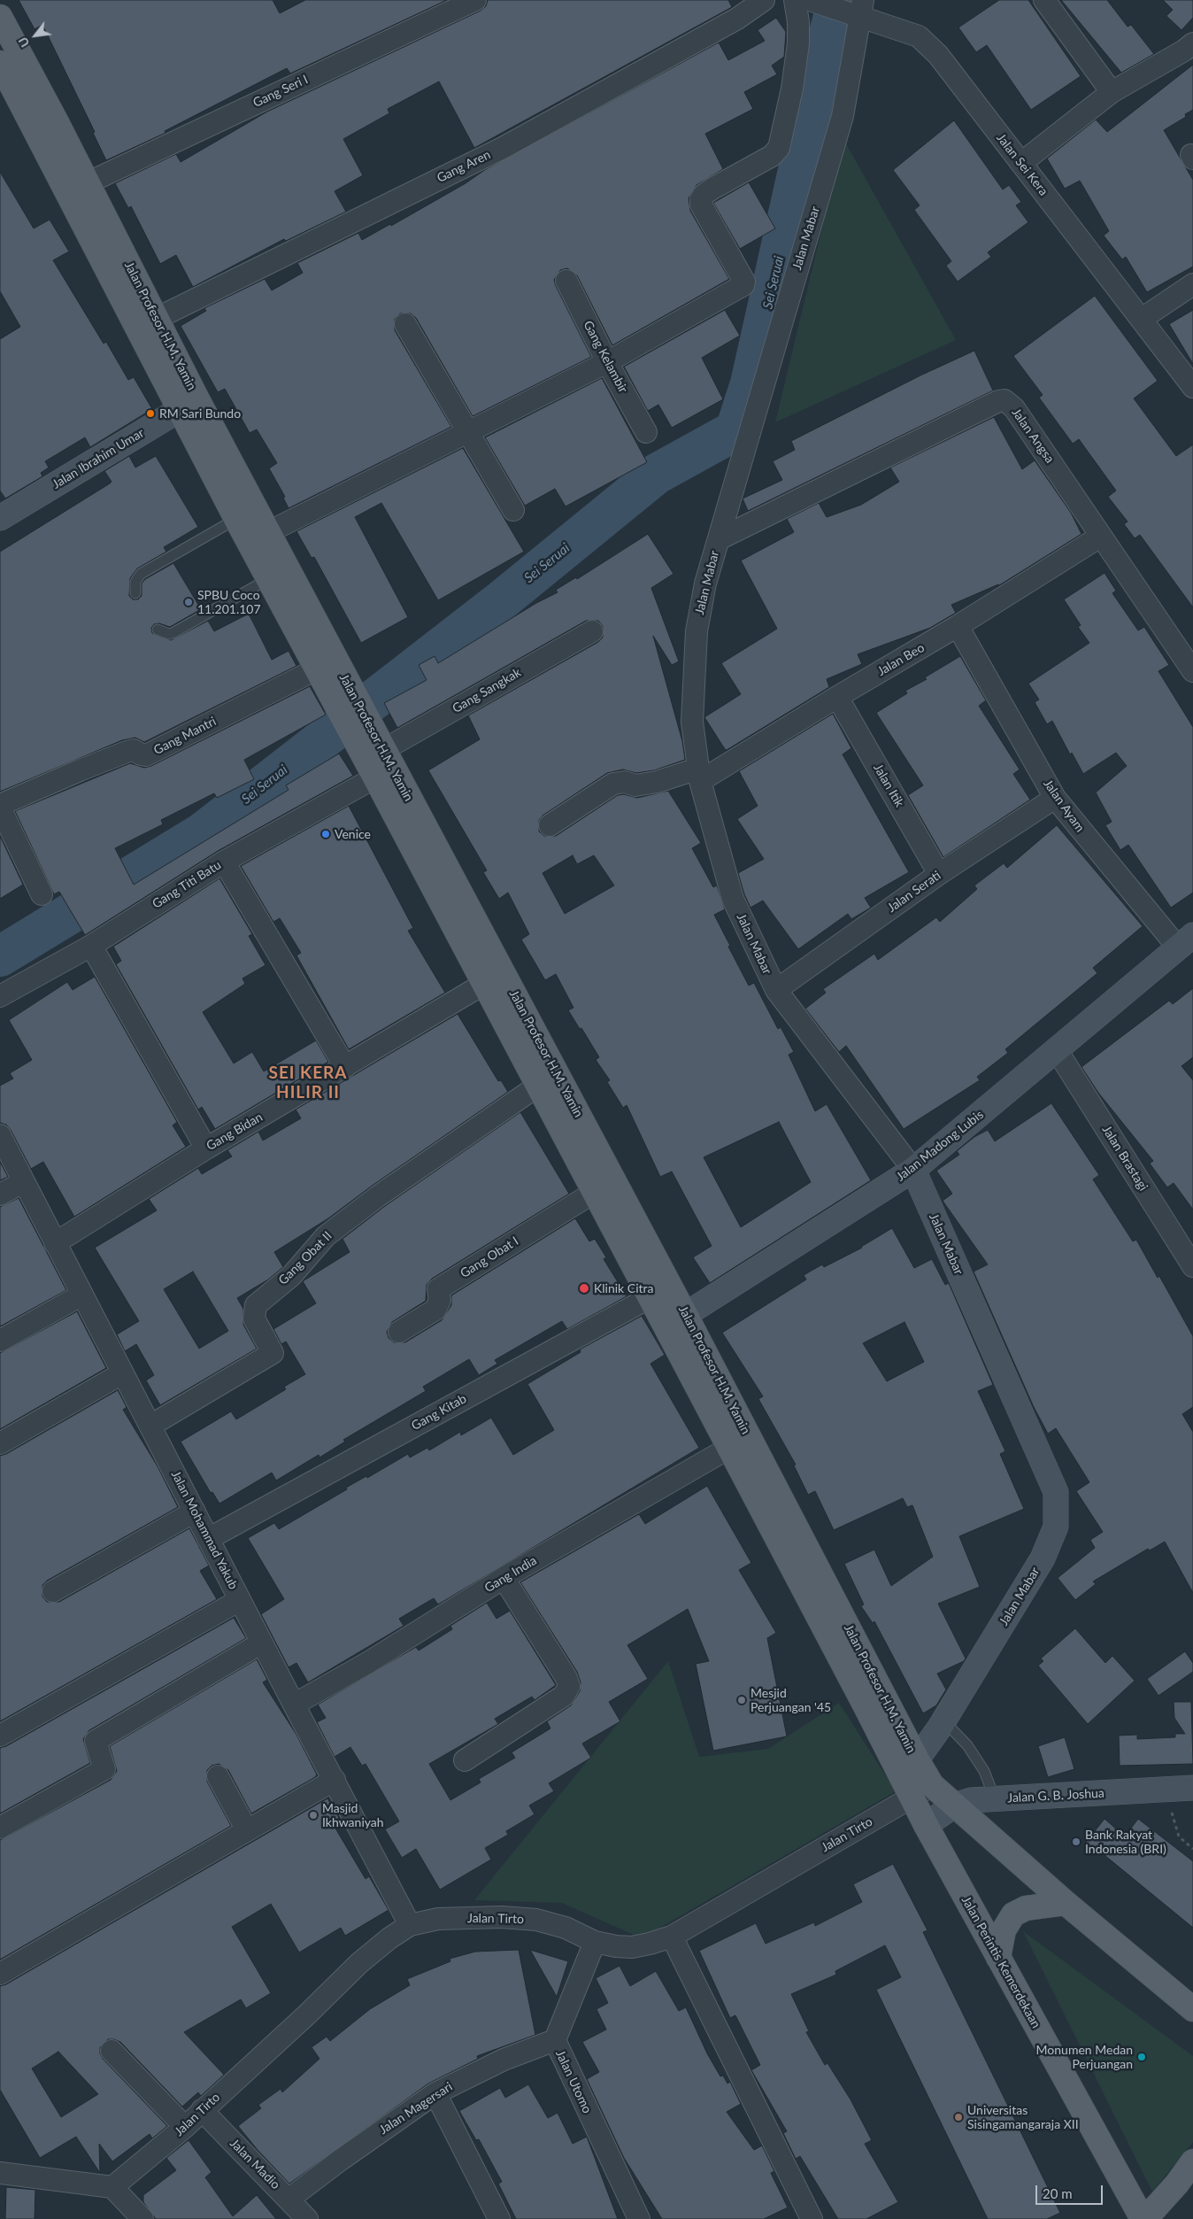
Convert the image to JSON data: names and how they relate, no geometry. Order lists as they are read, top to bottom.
{
  "streets": {
    "main road": ["Jalan Profesor H.M. Yamin", "Jalan Perintis Kemerdekaan"],
    "street": [
      "Gang Seri I",
      "Jalan Sei Kera",
      "Gang Aren",
      "Jalan Mabar",
      "Gang Kelambir",
      "Jalan Angsa",
      "Jalan Ibrahim Umar",
      "Jalan Beo",
      "Gang Sangkak",
      "Gang Mantri",
      "Jalan Itik",
      "Jalan Ayam",
      "Gang Titi Batu",
      "Jalan Serati",
      "Gang Bidan",
      "Jalan Madong Lubis",
      "Jalan Brastagi",
      "Gang Obat I",
      "Gang Obat II",
      "Gang Kitab",
      "Jalan Mohammad Yakub",
      "Gang India",
      "Jalan G. B. Joshua",
      "Jalan Tirto",
      "Jalan Utomo",
      "Jalan Magersari",
      "Jalan Madio"
    ]
  },
  "crossings": [
    ["Gang Seri I", "Jalan Profesor H.M. Yamin"],
    ["Jalan Sei Kera", "Jalan Mabar"],
    ["Gang Aren", "Jalan Profesor H.M. Yamin"],
    ["Jalan Mabar", "Jalan Profesor H.M. Yamin"],
    ["Jalan Mabar", "Jalan Angsa"],
    ["Jalan Mabar", "Jalan Beo"],
    ["Jalan Mabar", "Jalan Serati"],
    ["Jalan Mabar", "Jalan Madong Lubis"],
    ["Jalan Profesor H.M. Yamin", "Jalan Ibrahim Umar"],
    ["Jalan Profesor H.M. Yamin", "Gang Sangkak"],
    ["Jalan Profesor H.M. Yamin", "Gang Mantri"],
    ["Jalan Profesor H.M. Yamin", "Gang Titi Batu"],
    ["Jalan Profesor H.M. Yamin", "Gang Bidan"],
    ["Jalan Profesor H.M. Yamin", "Jalan Madong Lubis"],
    ["Jalan Profesor H.M. Yamin", "Gang Obat I"],
    ["Jalan Profesor H.M. Yamin", "Gang Obat II"],
    ["Jalan Profesor H.M. Yamin", "Gang Kitab"],
    ["Jalan Profesor H.M. Yamin", "Gang India"],
    ["Jalan Profesor H.M. Yamin", "Jalan G. B. Joshua"],
    ["Jalan Profesor H.M. Yamin", "Jalan Tirto"],
    ["Jalan Profesor H.M. Yamin", "Jalan Perintis Kemerdekaan"],
    ["Jalan Angsa", "Jalan Beo"],
    ["Jalan Beo", "Jalan Itik"],
    ["Jalan Beo", "Jalan Ayam"],
    ["Jalan Itik", "Jalan Serati"],
    ["Jalan Ayam", "Jalan Serati"],
    ["Jalan Ayam", "Jalan Madong Lubis"],
    ["Gang Bidan", "Jalan Mohammad Yakub"],
    ["Jalan Madong Lubis", "Jalan Brastagi"],
    ["Gang Obat II", "Jalan Mohammad Yakub"],
    ["Gang Kitab", "Jalan Mohammad Yakub"],
    ["Jalan Mohammad Yakub", "Gang India"],
    ["Jalan Mohammad Yakub", "Jalan Tirto"],
    ["Jalan G. B. Joshua", "Jalan Perintis Kemerdekaan"],
    ["Jalan Tirto", "Jalan Perintis Kemerdekaan"],
    ["Jalan Tirto", "Jalan Utomo"],
    ["Jalan Tirto", "Jalan Madio"],
    ["Jalan Utomo", "Jalan Magersari"],
    ["Jalan Magersari", "Jalan Madio"]
  ],
  "districts": ["SEI KERA HILIR II"],
  "water": ["Sei Seruai"],
  "places": [
    "RM Sari Bundo",
    "SPBU Coco 11.201.107",
    "Venice",
    "Klinik Citra",
    "Mesjid Perjuangan '45",
    "Masjid Ikhwaniyah",
    "Bank Rakyat Indonesia (BRI)",
    "Monumen Medan Perjuangan",
    "Universitas Sisingamangaraja XII"
  ],
  "scale_bar": "20 m",
  "north": "bottom left"
}
